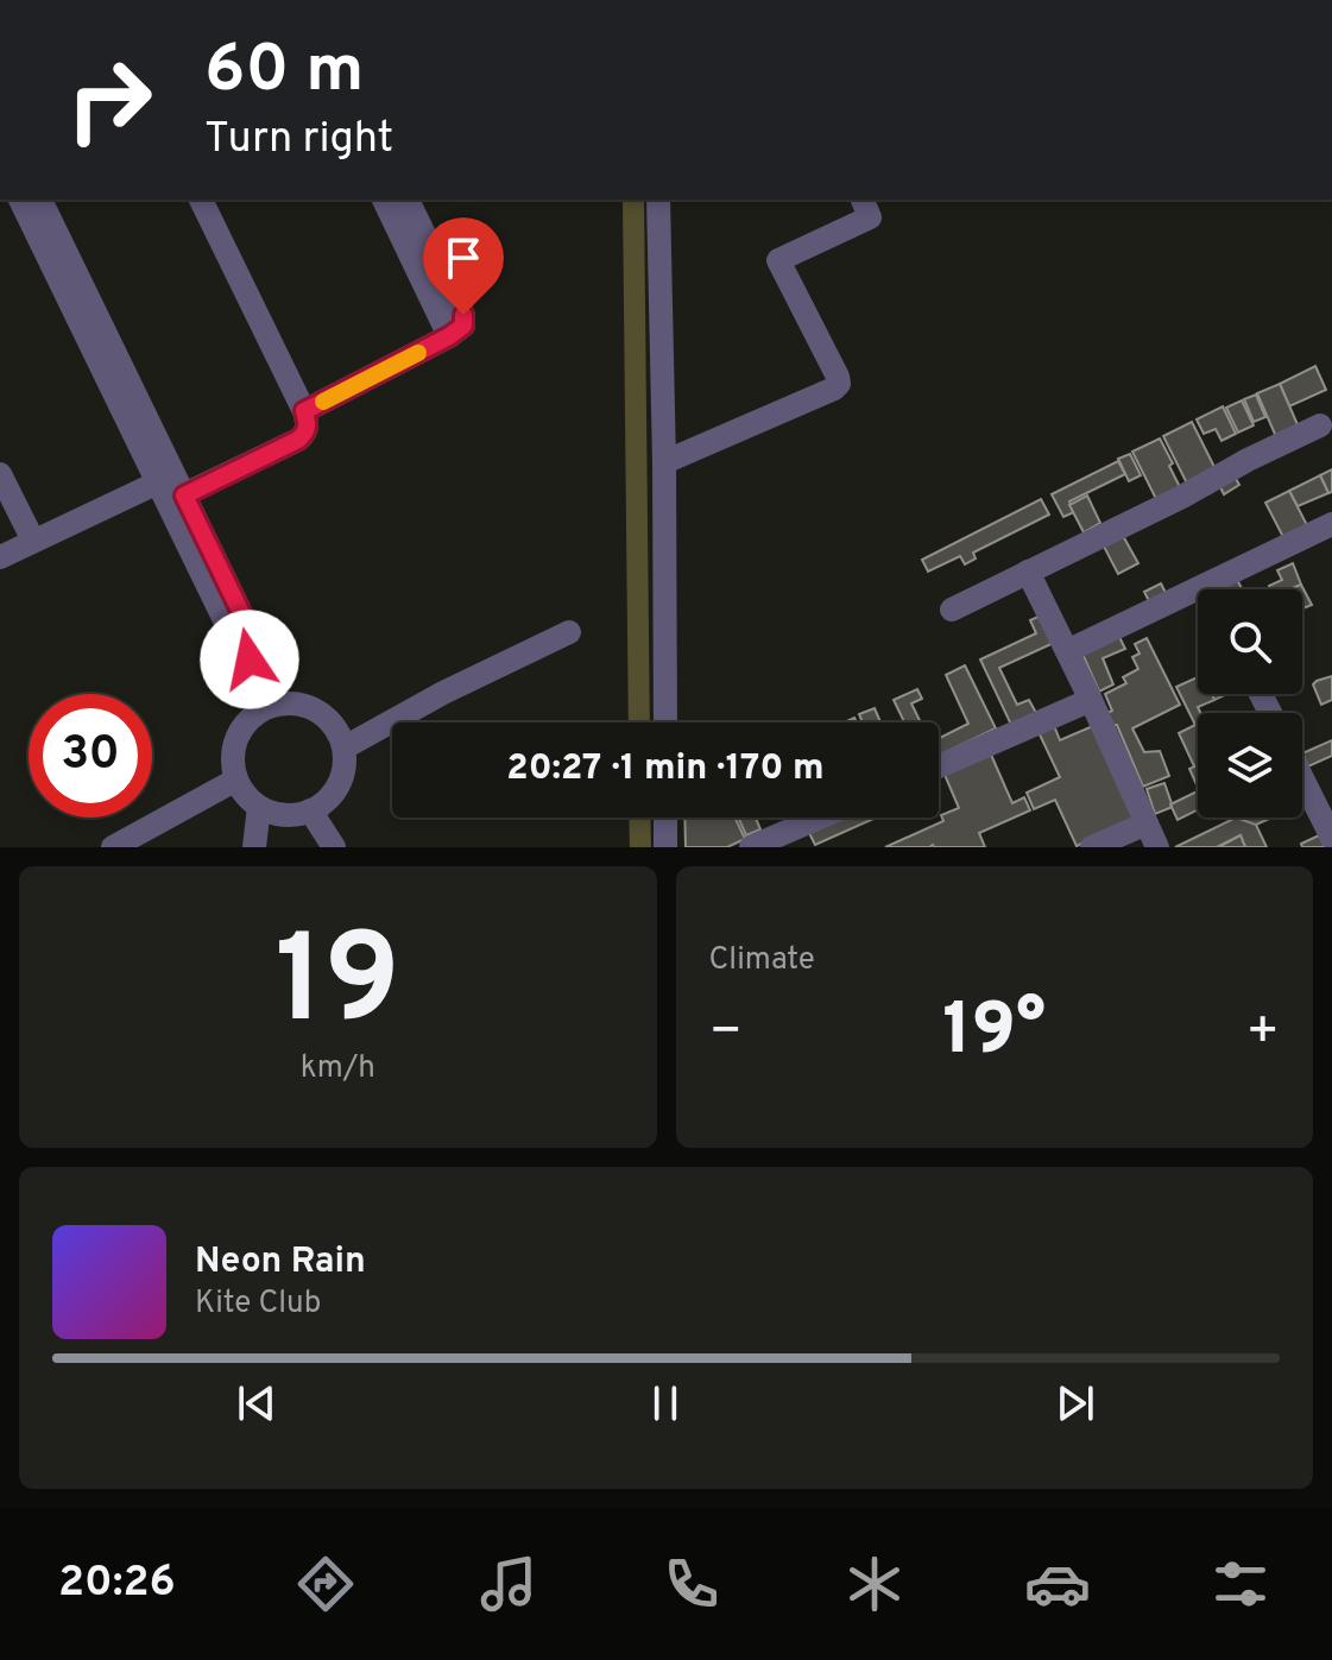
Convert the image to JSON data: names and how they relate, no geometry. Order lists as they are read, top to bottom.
{
  "page": {
    "turn": ["60 m", "Turn right"],
    "limit": "30",
    "trip": "20:27 · 1 min · 170 m",
    "tile": [
      ["19", "km/h"],
      "Climate"
    ],
    "heat": ["−", "19°", "+"],
    "song": ["Neon Rain", "Kite Club"],
    "tabs": "20:26"
  }
}
